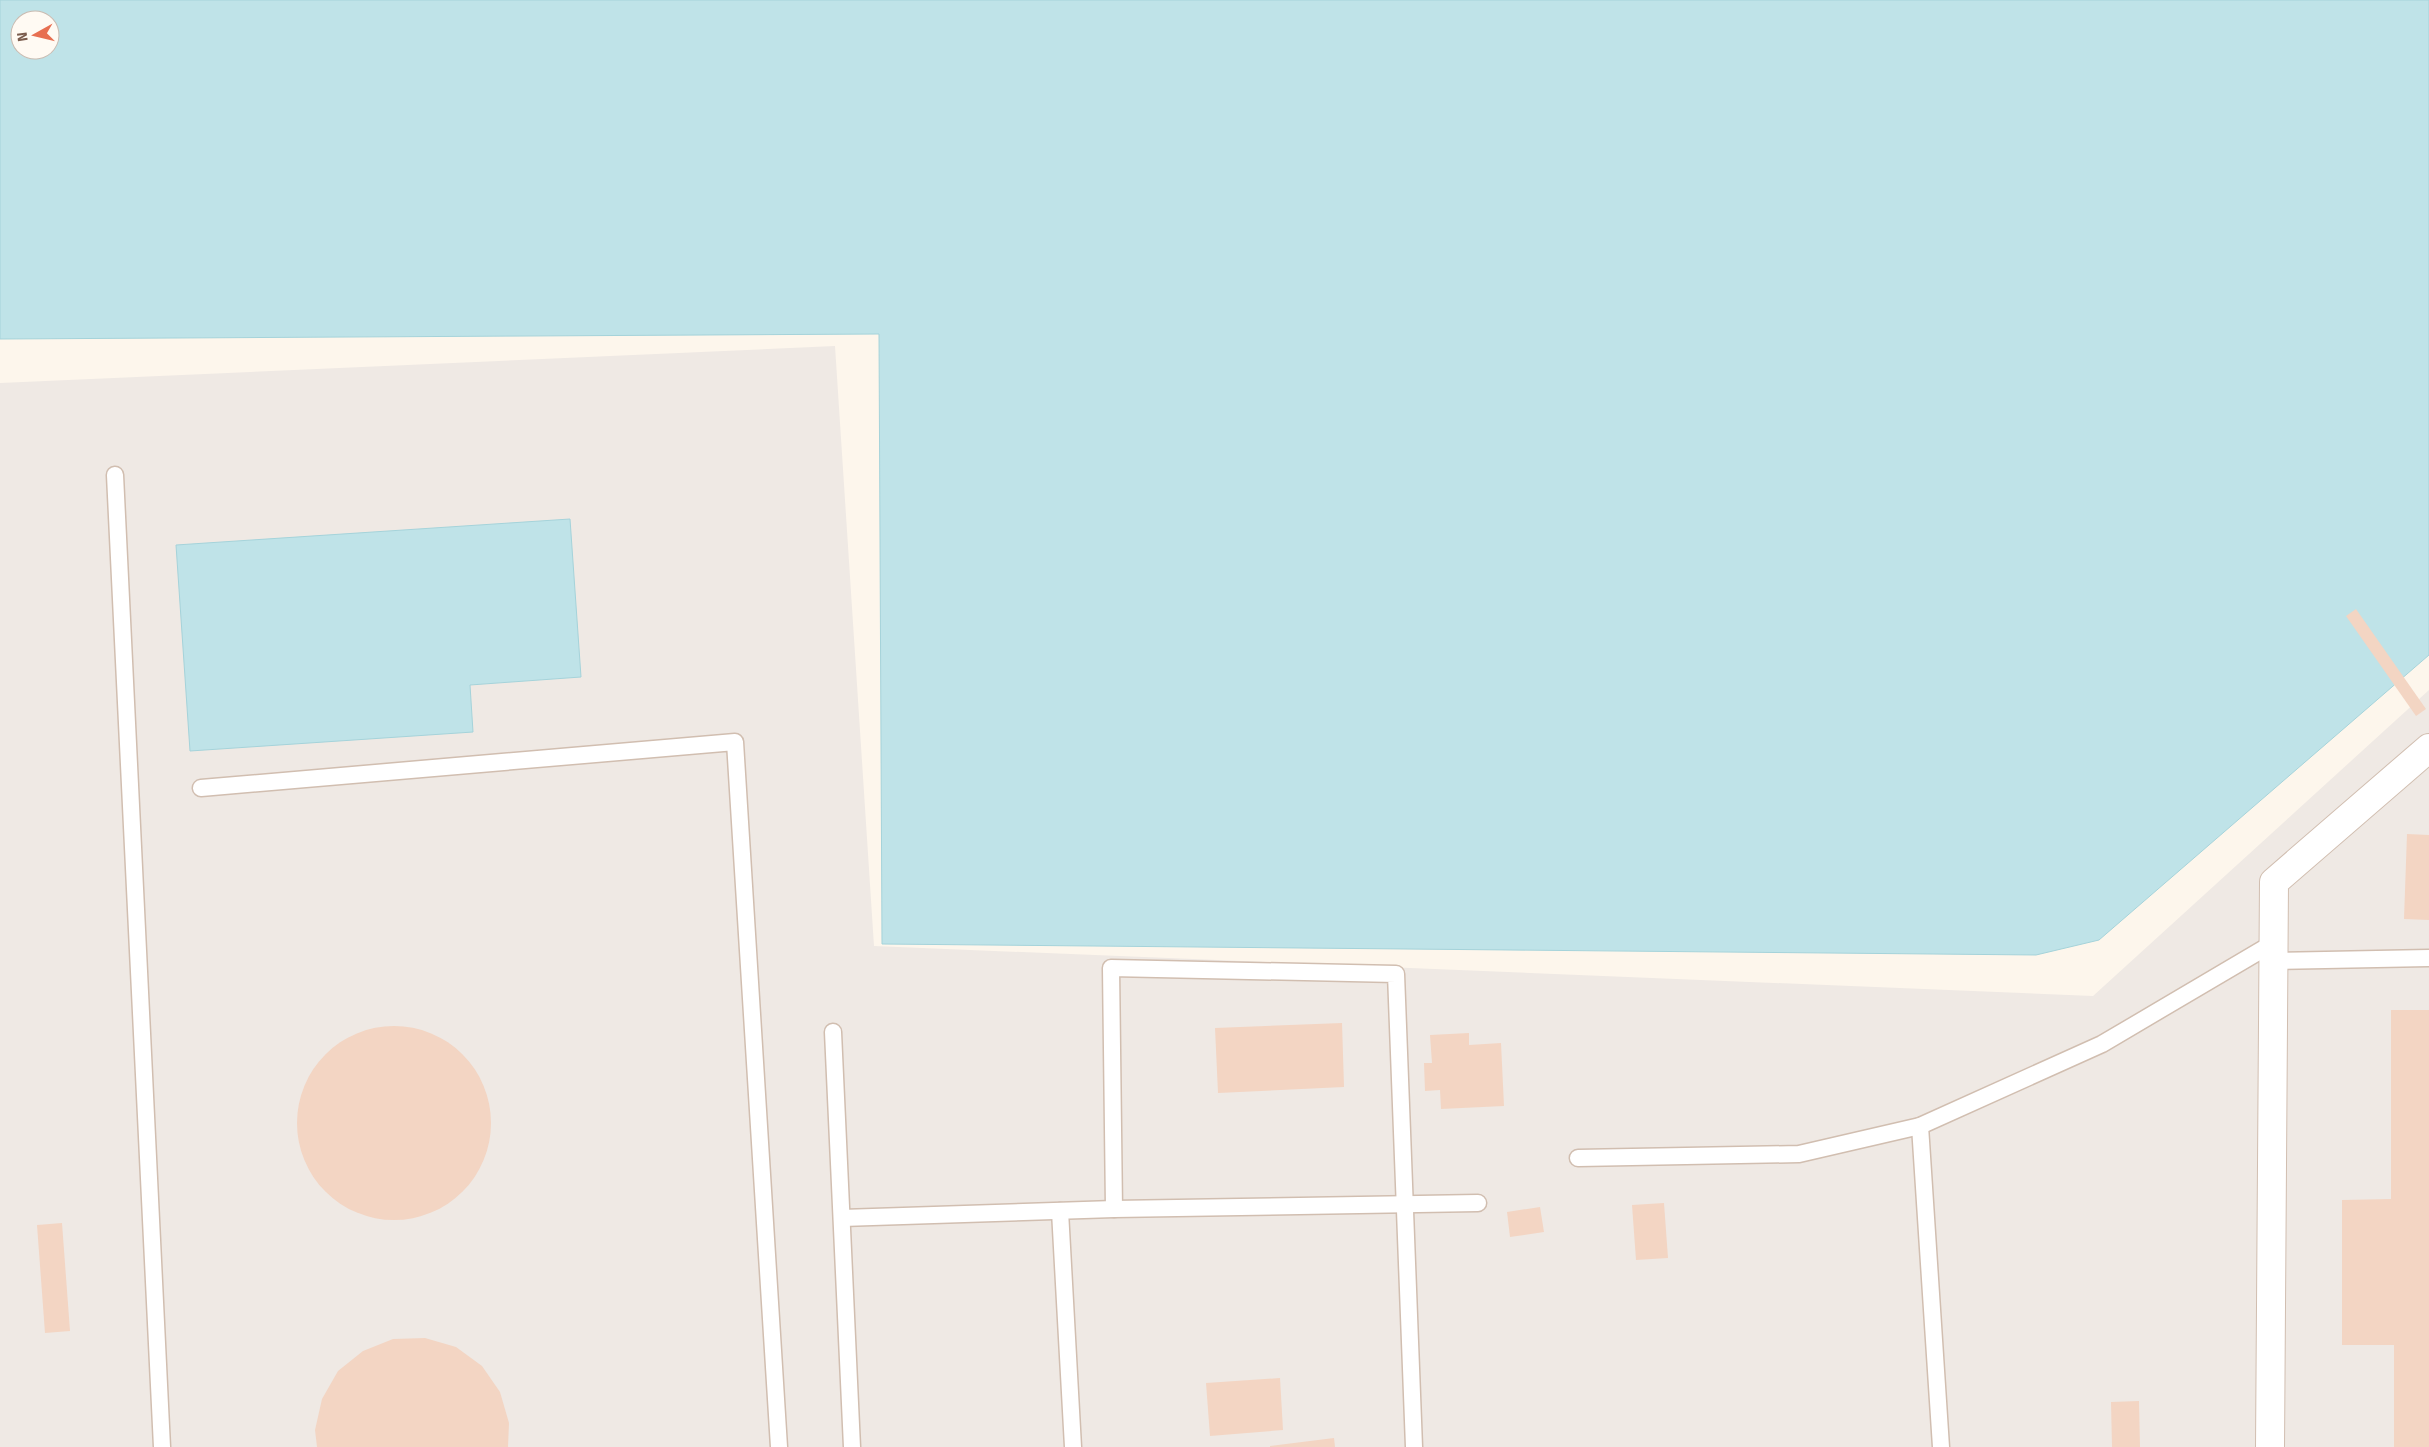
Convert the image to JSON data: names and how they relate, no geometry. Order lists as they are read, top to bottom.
{
  "north": "left"
}
